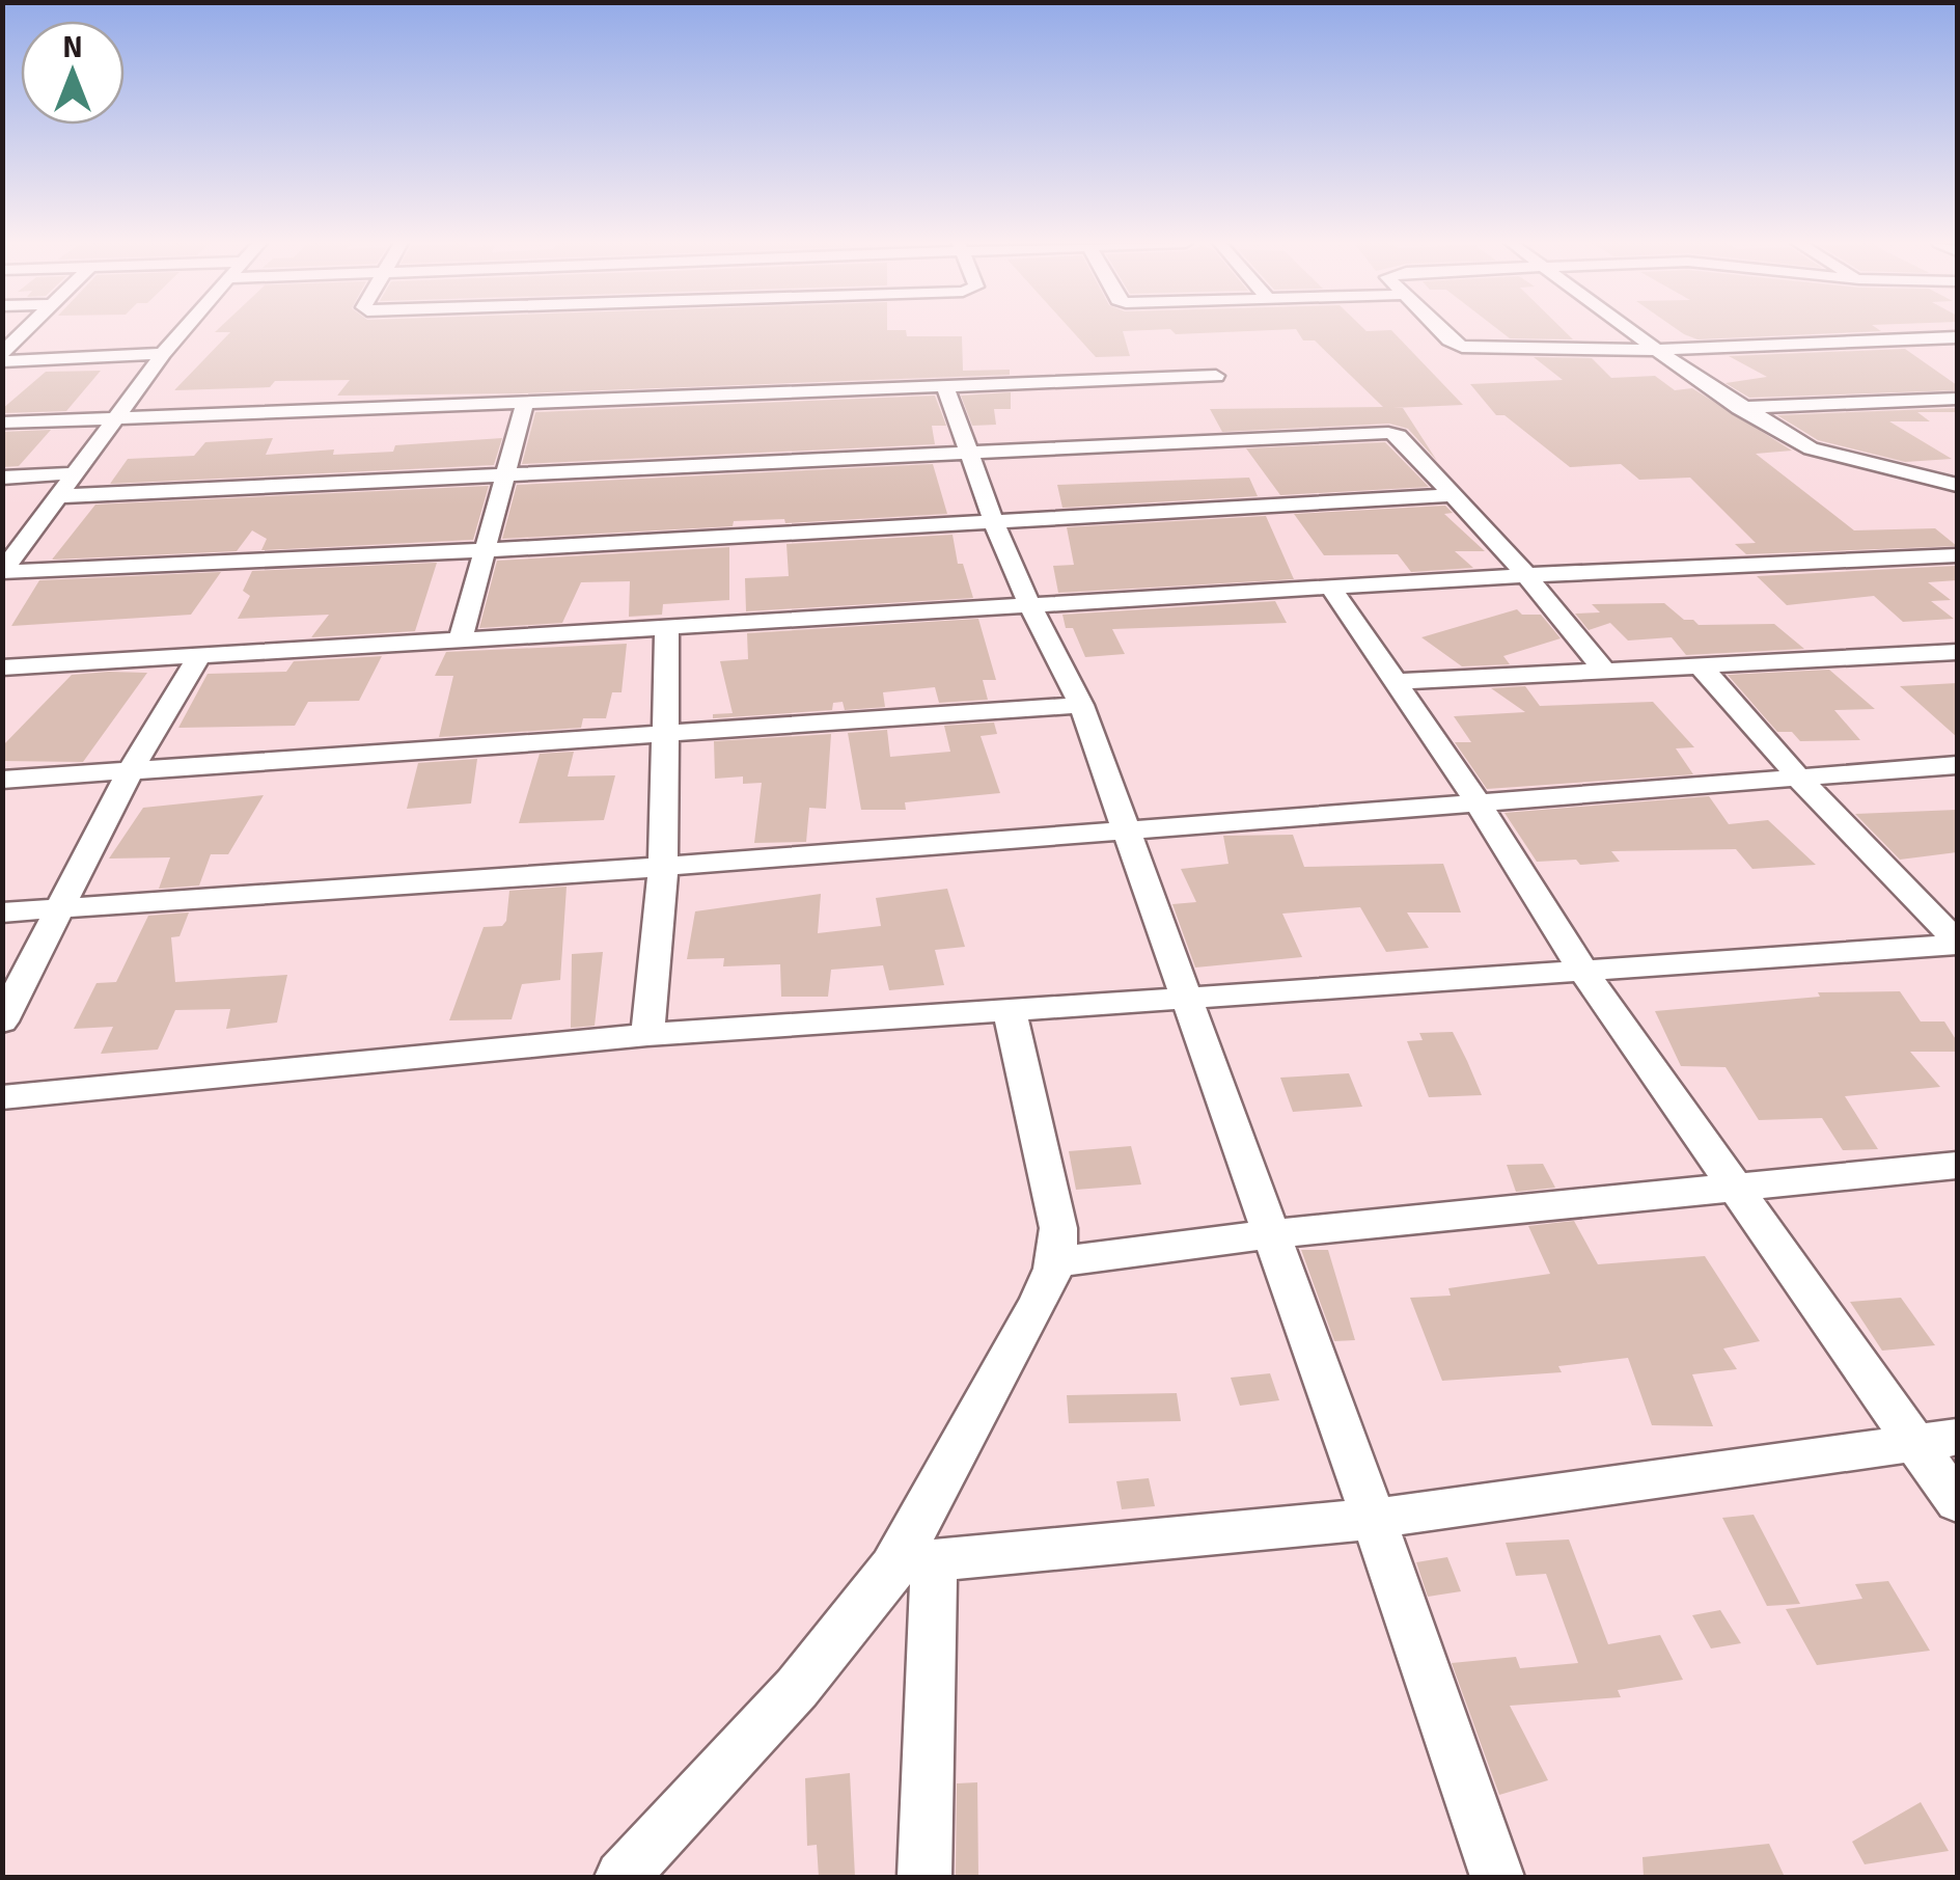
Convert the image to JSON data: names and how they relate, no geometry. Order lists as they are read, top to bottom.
{
  "north": "top"
}
